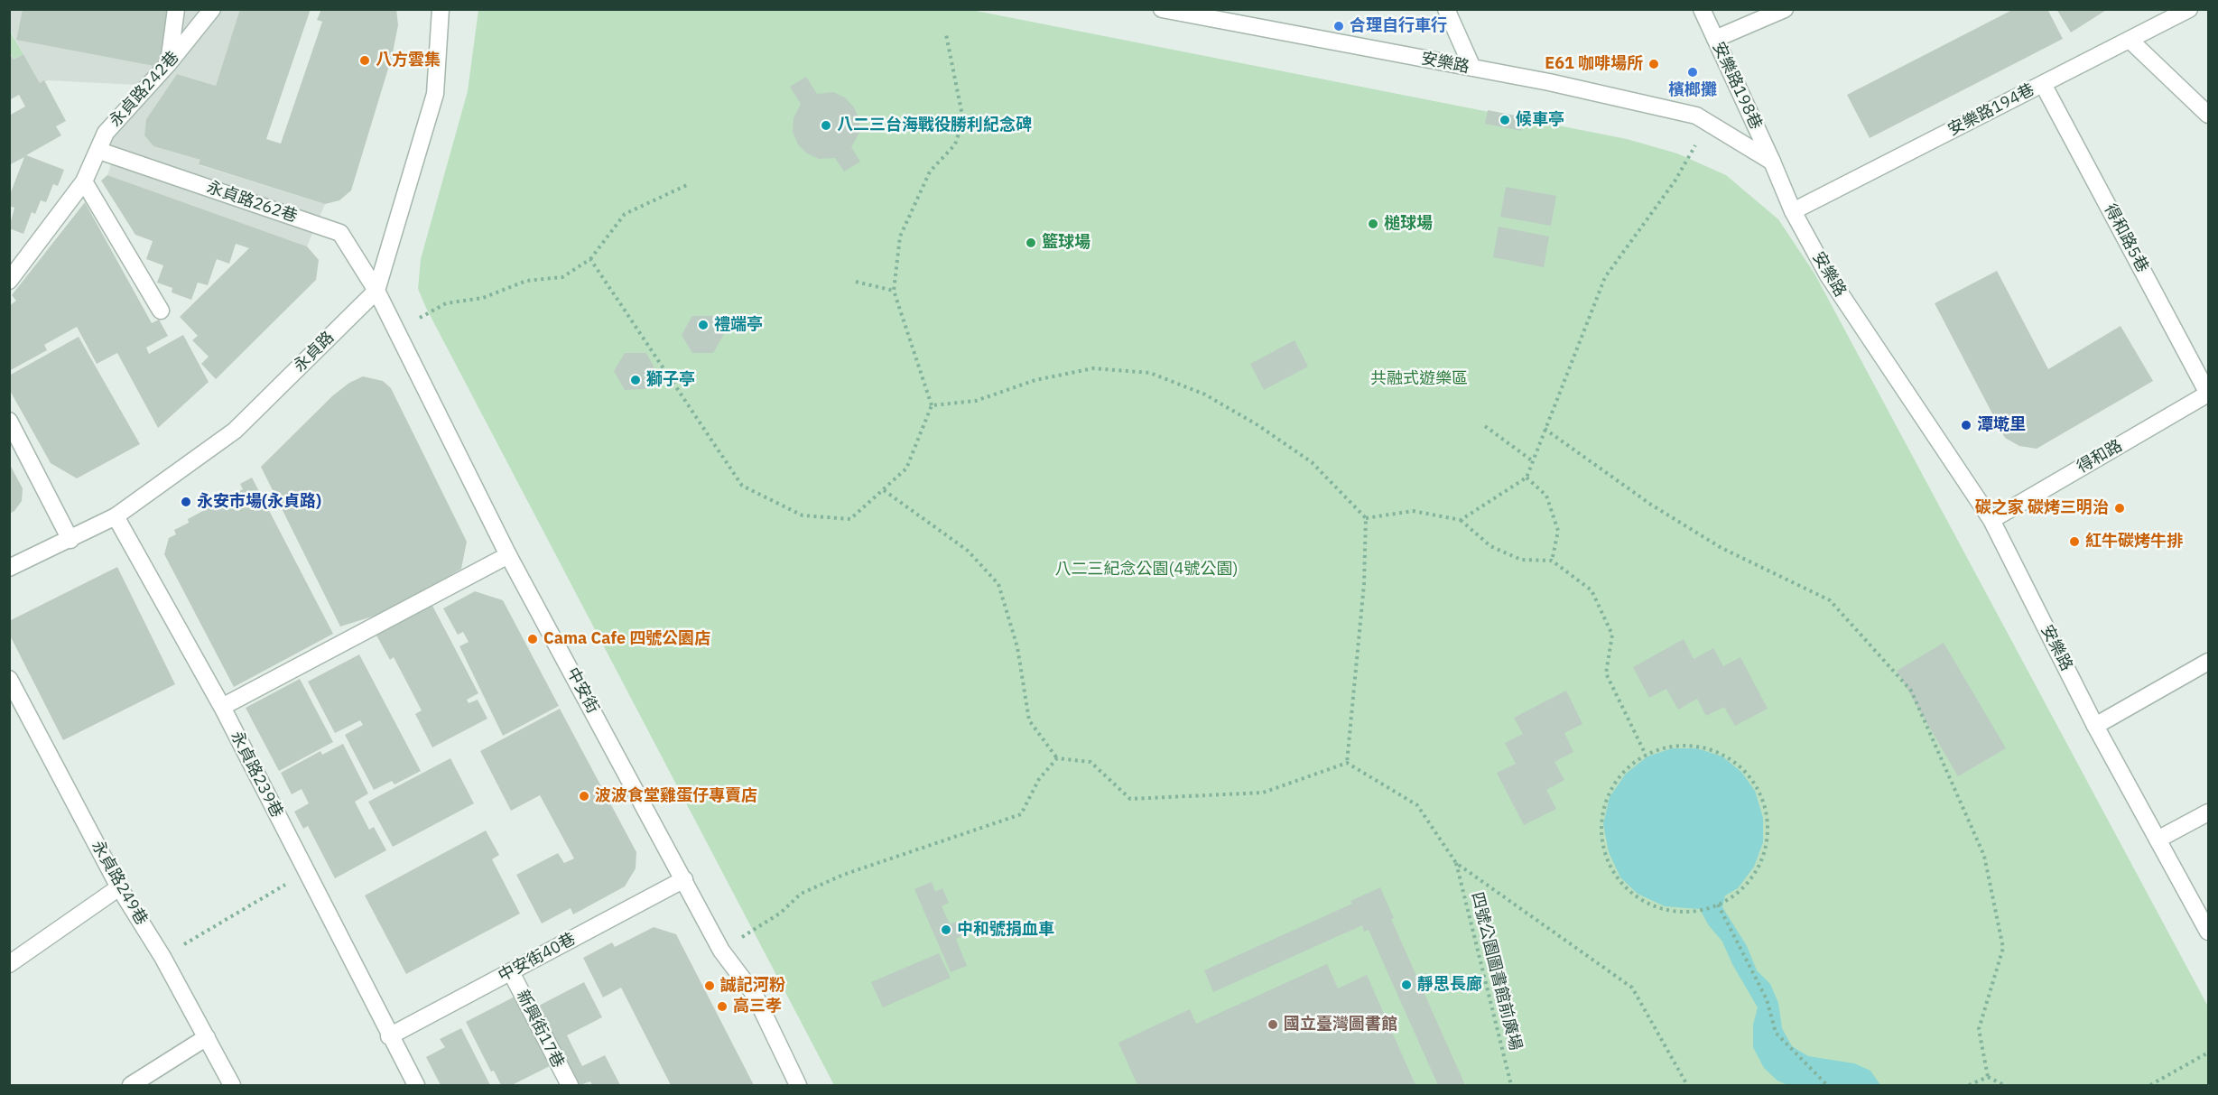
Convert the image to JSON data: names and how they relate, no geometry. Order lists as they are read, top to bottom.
{
  "streets": {
    "street": [
      "安樂路",
      "安樂路198巷",
      "永貞路242巷",
      "安樂路194巷",
      "永貞路262巷",
      "得和路5巷",
      "永貞路",
      "得和路",
      "中安街",
      "永貞路239巷",
      "永貞路249巷",
      "中安街40巷",
      "新興街17巷"
    ],
    "path": ["四號公園圖書館前廣場"]
  },
  "crossings": [
    ["安樂路", "安樂路198巷"],
    ["安樂路", "安樂路194巷"],
    ["安樂路", "得和路"],
    ["永貞路242巷", "永貞路262巷"],
    ["安樂路194巷", "得和路5巷"],
    ["永貞路262巷", "永貞路"],
    ["永貞路262巷", "中安街"],
    ["得和路5巷", "得和路"],
    ["永貞路", "中安街"],
    ["永貞路", "永貞路239巷"],
    ["中安街", "中安街40巷"],
    ["永貞路239巷", "中安街40巷"],
    ["中安街40巷", "新興街17巷"]
  ],
  "parks": ["共融式遊樂區", "八二三紀念公園(4號公園)"],
  "places": [
    "合理自行車行",
    "八方雲集",
    "E61 咖啡場所",
    "檳榔攤",
    "候車亭",
    "八二三台海戰役勝利紀念碑",
    "槌球場",
    "籃球場",
    "禮端亭",
    "獅子亭",
    "潭墘里",
    "永安市場(永貞路)",
    "碳之家 碳烤三明治",
    "紅牛碳烤牛排",
    "Cama Cafe 四號公園店",
    "波波食堂雞蛋仔專賣店",
    "中和號捐血車",
    "靜思長廊",
    "誠記河粉",
    "高三孝",
    "國立臺灣圖書館"
  ]
}
